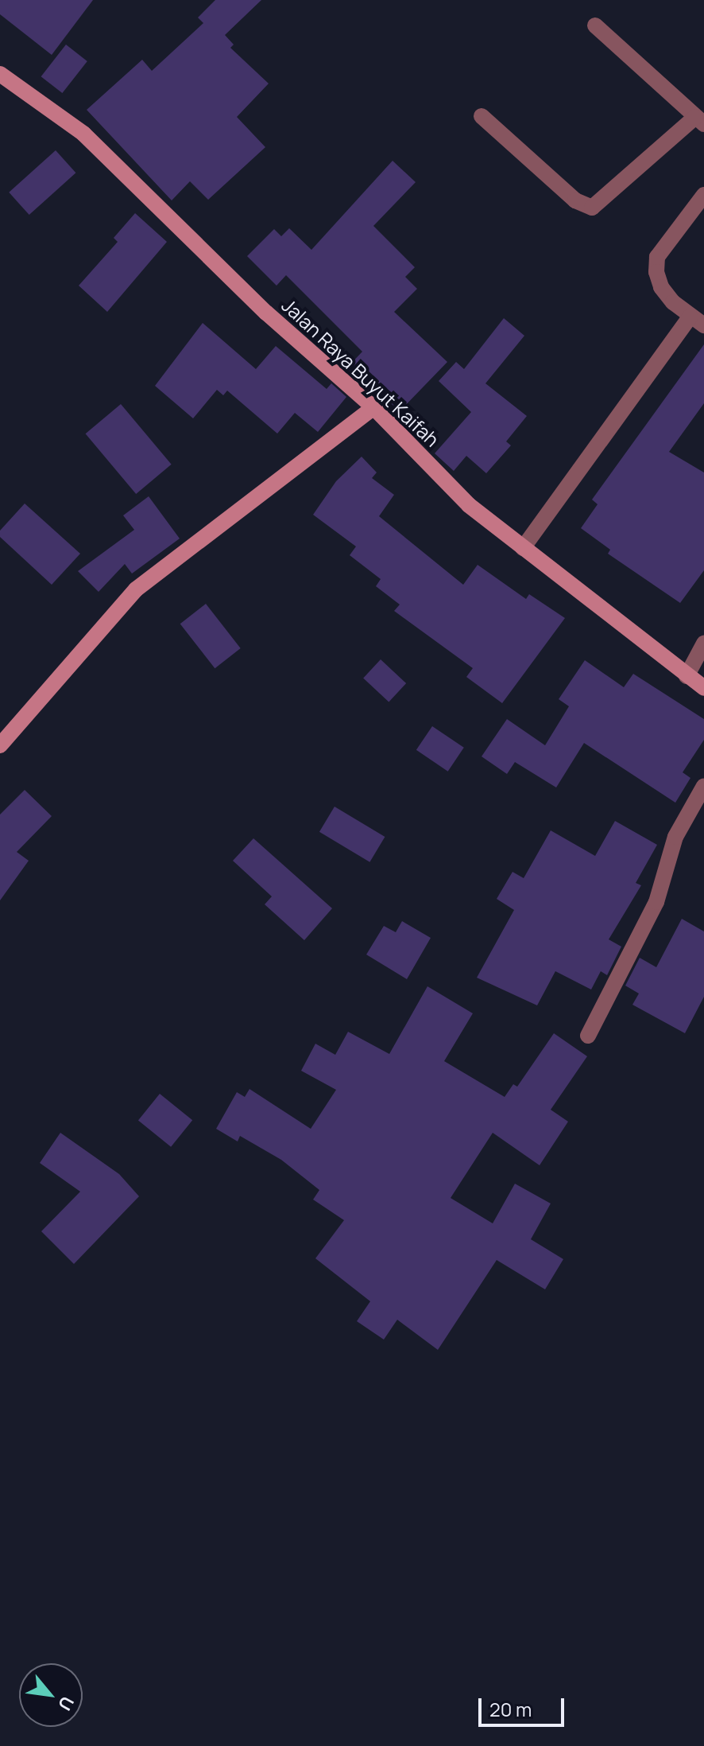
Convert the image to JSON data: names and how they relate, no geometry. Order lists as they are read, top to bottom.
{
  "streets": {
    "street": ["Jalan Raya Buyut Kaifah"]
  },
  "scale_bar": "20 m",
  "north": "bottom right"
}
